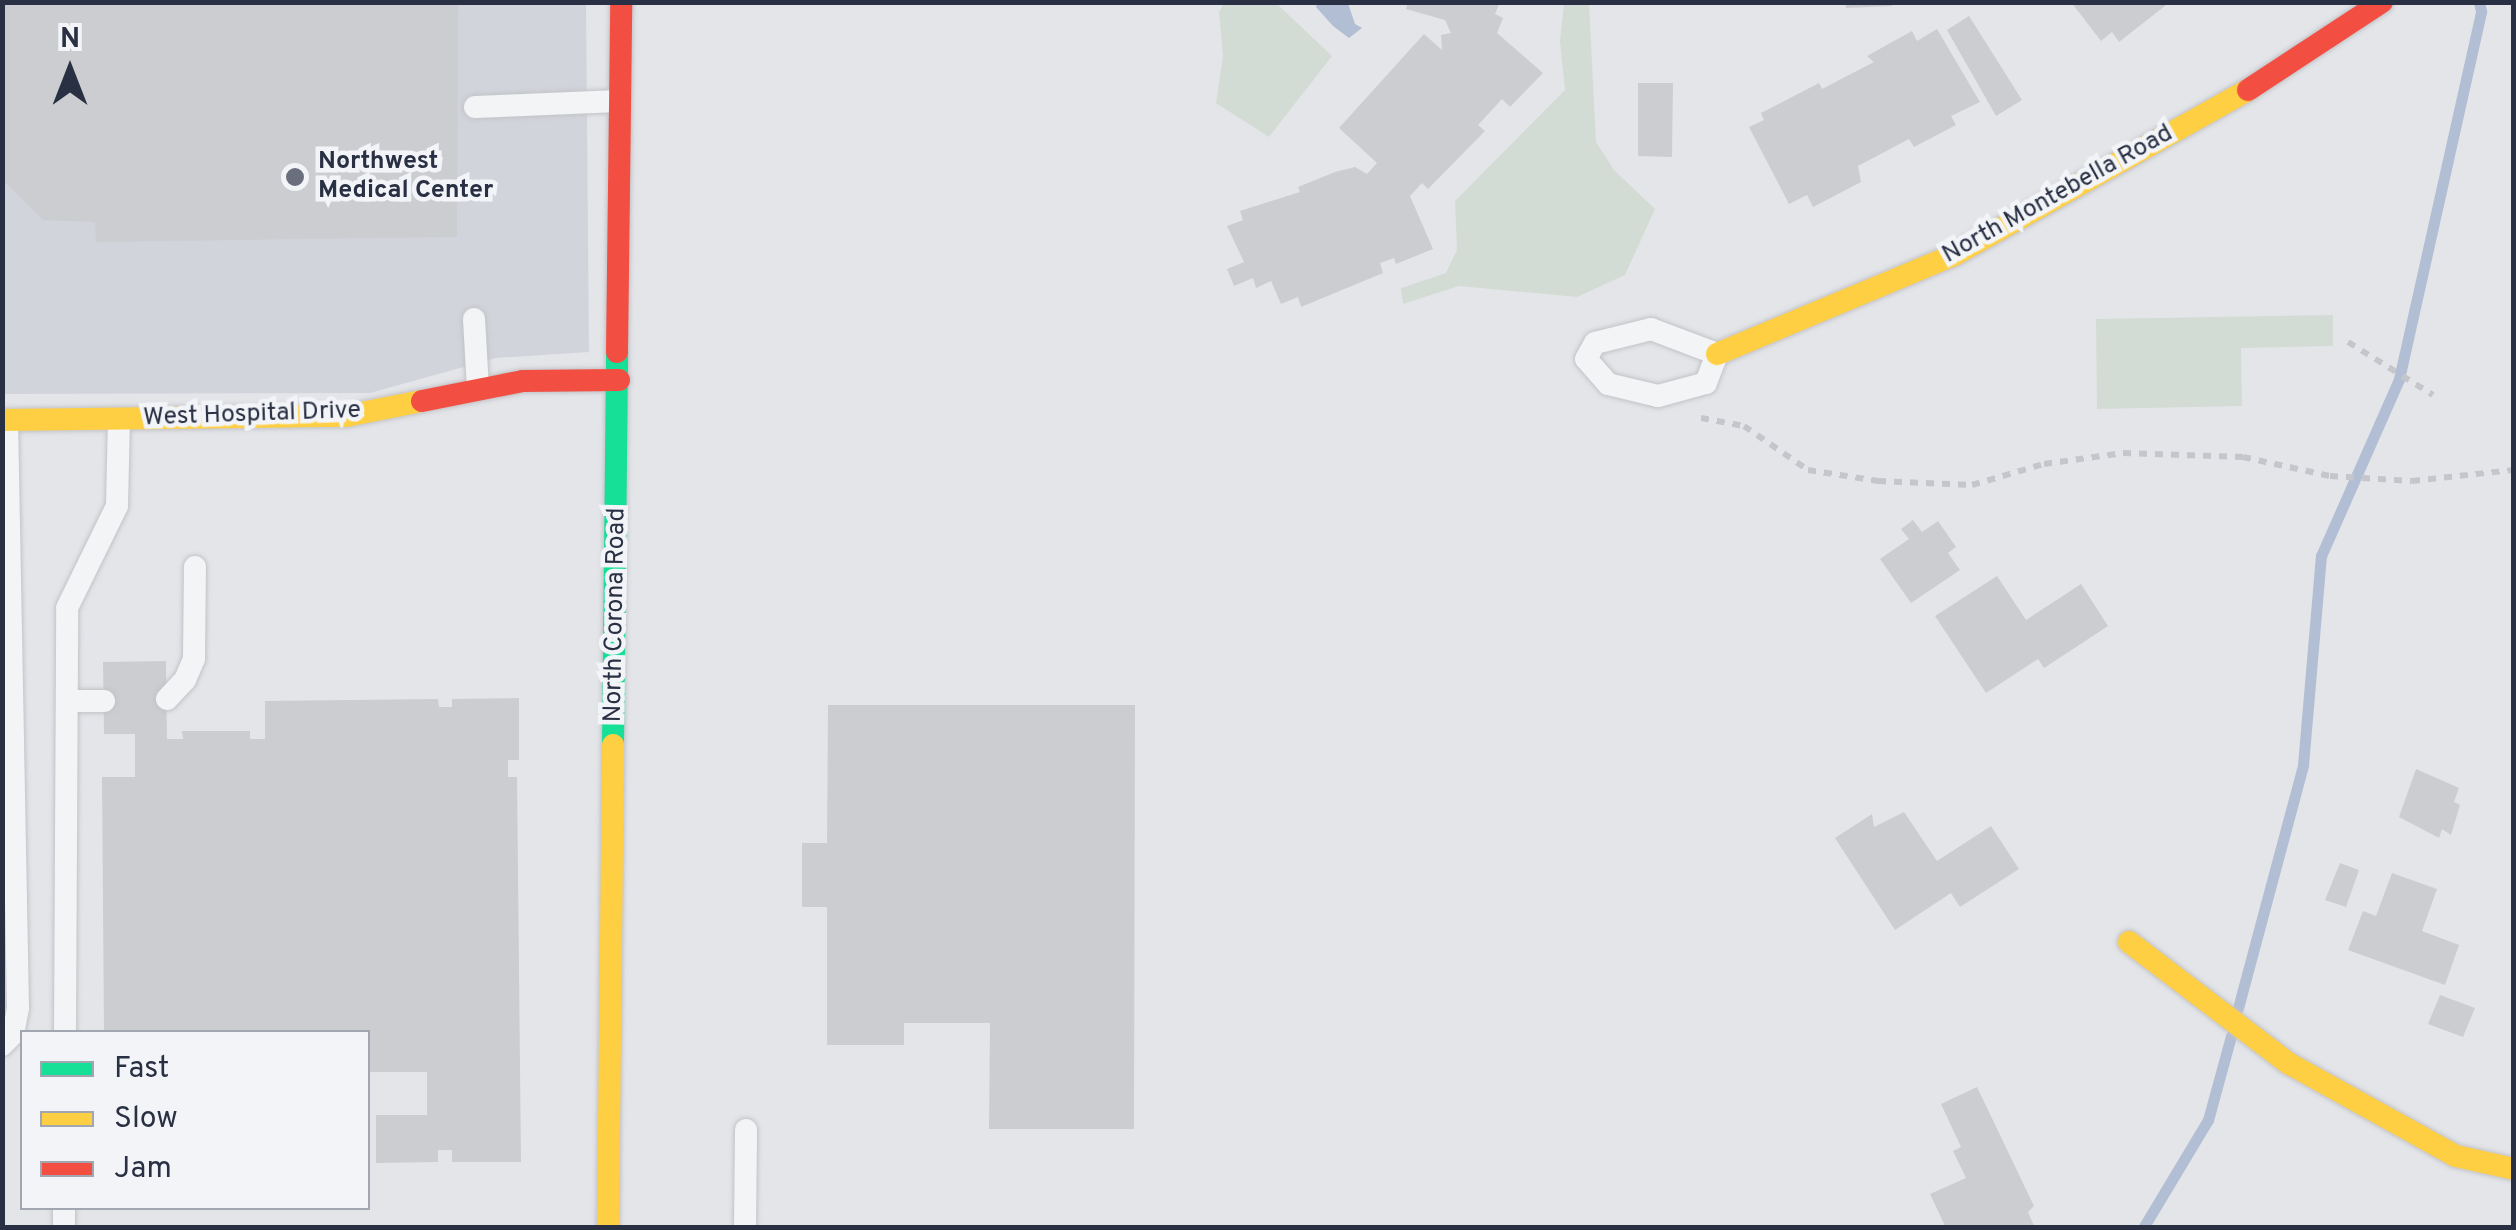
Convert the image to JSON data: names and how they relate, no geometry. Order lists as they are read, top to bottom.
{
  "streets": {
    "street": ["North Montebella Road", "West Hospital Drive", "North Corona Road"]
  },
  "crossings": [
    ["West Hospital Drive", "North Corona Road"]
  ],
  "places": ["Northwest Medical Center"],
  "legend": ["Fast", "Slow", "Jam"],
  "north": "top"
}
